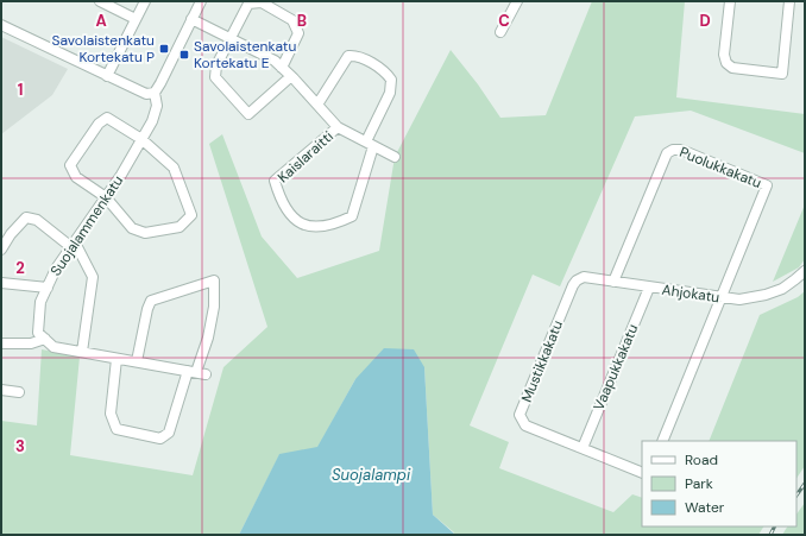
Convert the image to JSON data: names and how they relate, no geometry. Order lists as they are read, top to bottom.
{
  "streets": {
    "street": [
      "Kaislaraitti",
      "Puolukkakatu",
      "Suojalammenkatu",
      "Ahjokatu",
      "Mustikkakatu",
      "Vaapukkakatu"
    ]
  },
  "crossings": [
    ["Puolukkakatu", "Ahjokatu"],
    ["Ahjokatu", "Mustikkakatu"],
    ["Ahjokatu", "Vaapukkakatu"],
    ["Mustikkakatu", "Vaapukkakatu"]
  ],
  "water": ["Suojalampi"],
  "places": {
    "transit": ["Savolaistenkatu Kortekatu P", "Savolaistenkatu Kortekatu E"]
  },
  "legend": ["Road", "Park", "Water"],
  "grid": {
    "columns": [
      "A",
      "B",
      "C",
      "D"
    ],
    "rows": ["1", "2", "3"]
  }
}
